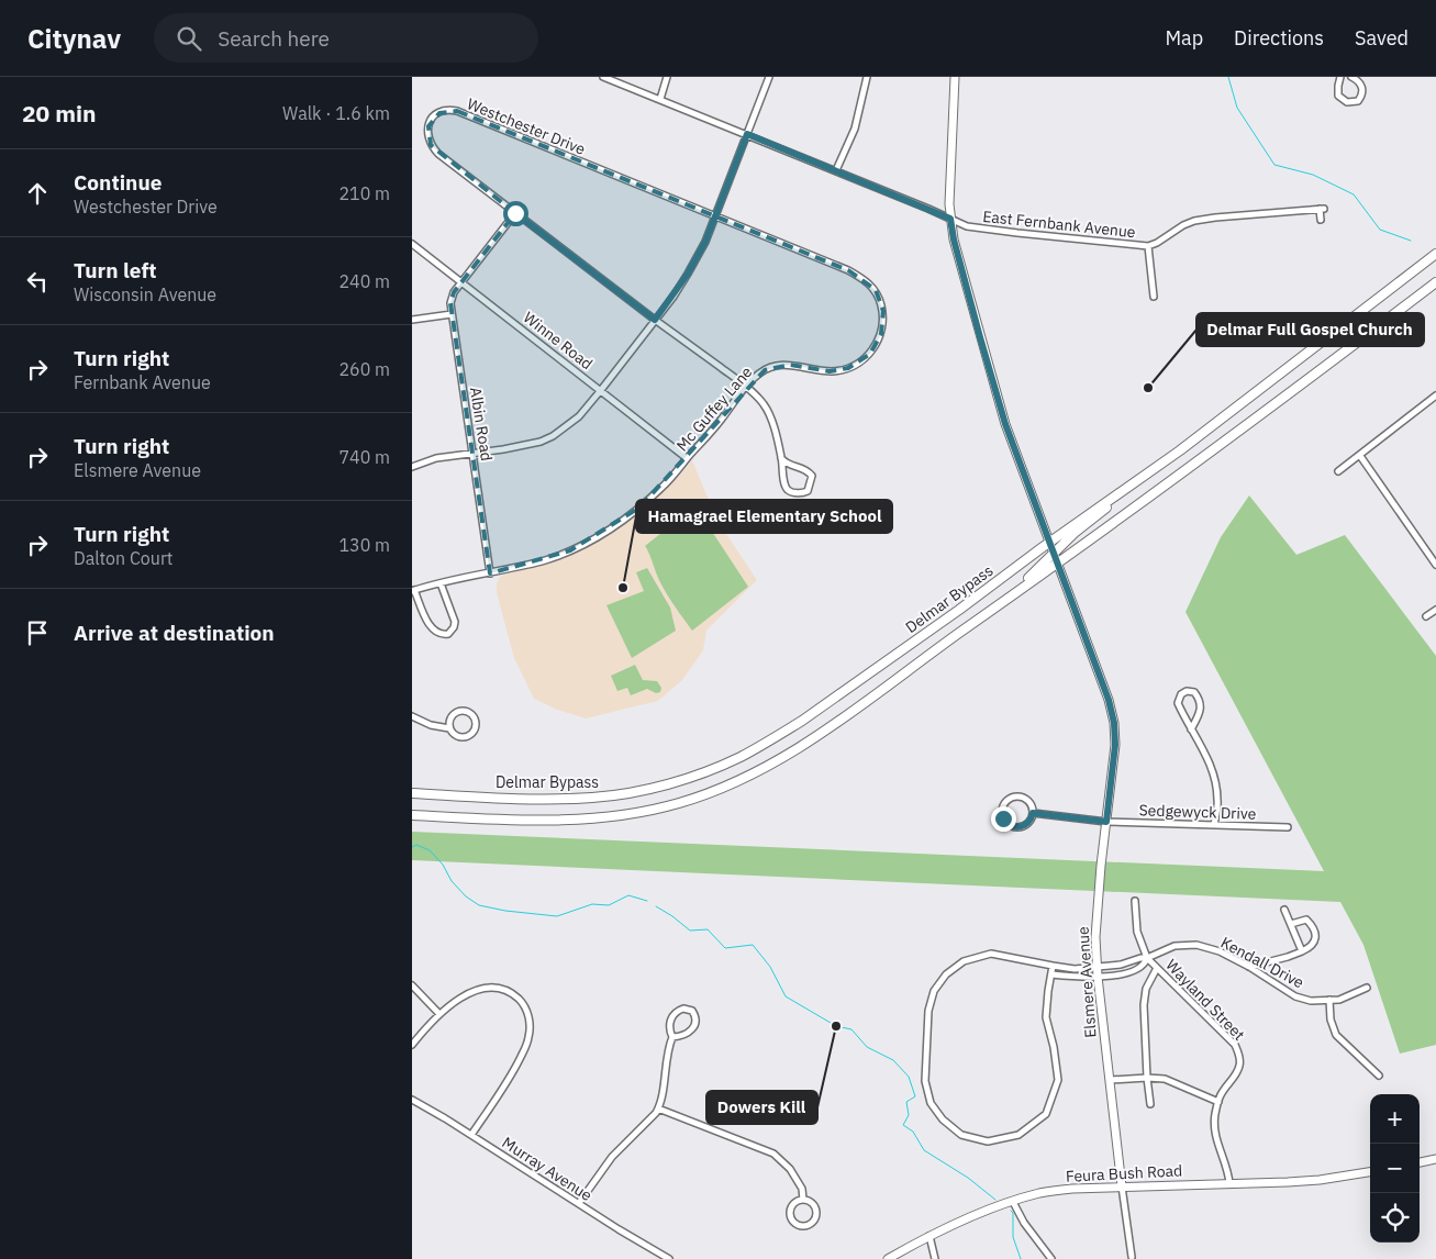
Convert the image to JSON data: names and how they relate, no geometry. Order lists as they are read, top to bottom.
{
  "streets": {
    "main road": ["Delmar Bypass", "Elsmere Avenue", "Feura Bush Road"],
    "street": [
      "Westchester Drive",
      "East Fernbank Avenue",
      "Winne Road",
      "Mc Guffey Lane",
      "Albin Road",
      "Sedgewyck Drive",
      "Kendall Drive",
      "Wayland Street",
      "Murray Avenue"
    ]
  },
  "crossings": [
    ["Westchester Drive", "Mc Guffey Lane"],
    ["Westchester Drive", "Albin Road"],
    ["East Fernbank Avenue", "Elsmere Avenue"],
    ["Winne Road", "Mc Guffey Lane"],
    ["Winne Road", "Albin Road"],
    ["Mc Guffey Lane", "Albin Road"],
    ["Delmar Bypass", "Elsmere Avenue"],
    ["Sedgewyck Drive", "Elsmere Avenue"],
    ["Kendall Drive", "Elsmere Avenue"],
    ["Kendall Drive", "Wayland Street"],
    ["Elsmere Avenue", "Feura Bush Road"],
    ["Wayland Street", "Feura Bush Road"]
  ],
  "places": ["Delmar Full Gospel Church", "Hamagrael Elementary School", "Dowers Kill"],
  "page": {
    "header": "Citynav",
    "search": "Search here",
    "nav": ["Map", "Directions", "Saved"],
    "heading": ["20 min", "Walk · 1.6 km"],
    "list": [
      ["Continue", "Westchester Drive", "210 m"],
      ["Turn left", "Wisconsin Avenue", "240 m"],
      ["Turn right", "Fernbank Avenue", "260 m"],
      ["Turn right", "Elsmere Avenue", "740 m"],
      ["Turn right", "Dalton Court", "130 m"],
      "Arrive at destination"
    ],
    "map_buttons": ["+", "−"]
  }
}
